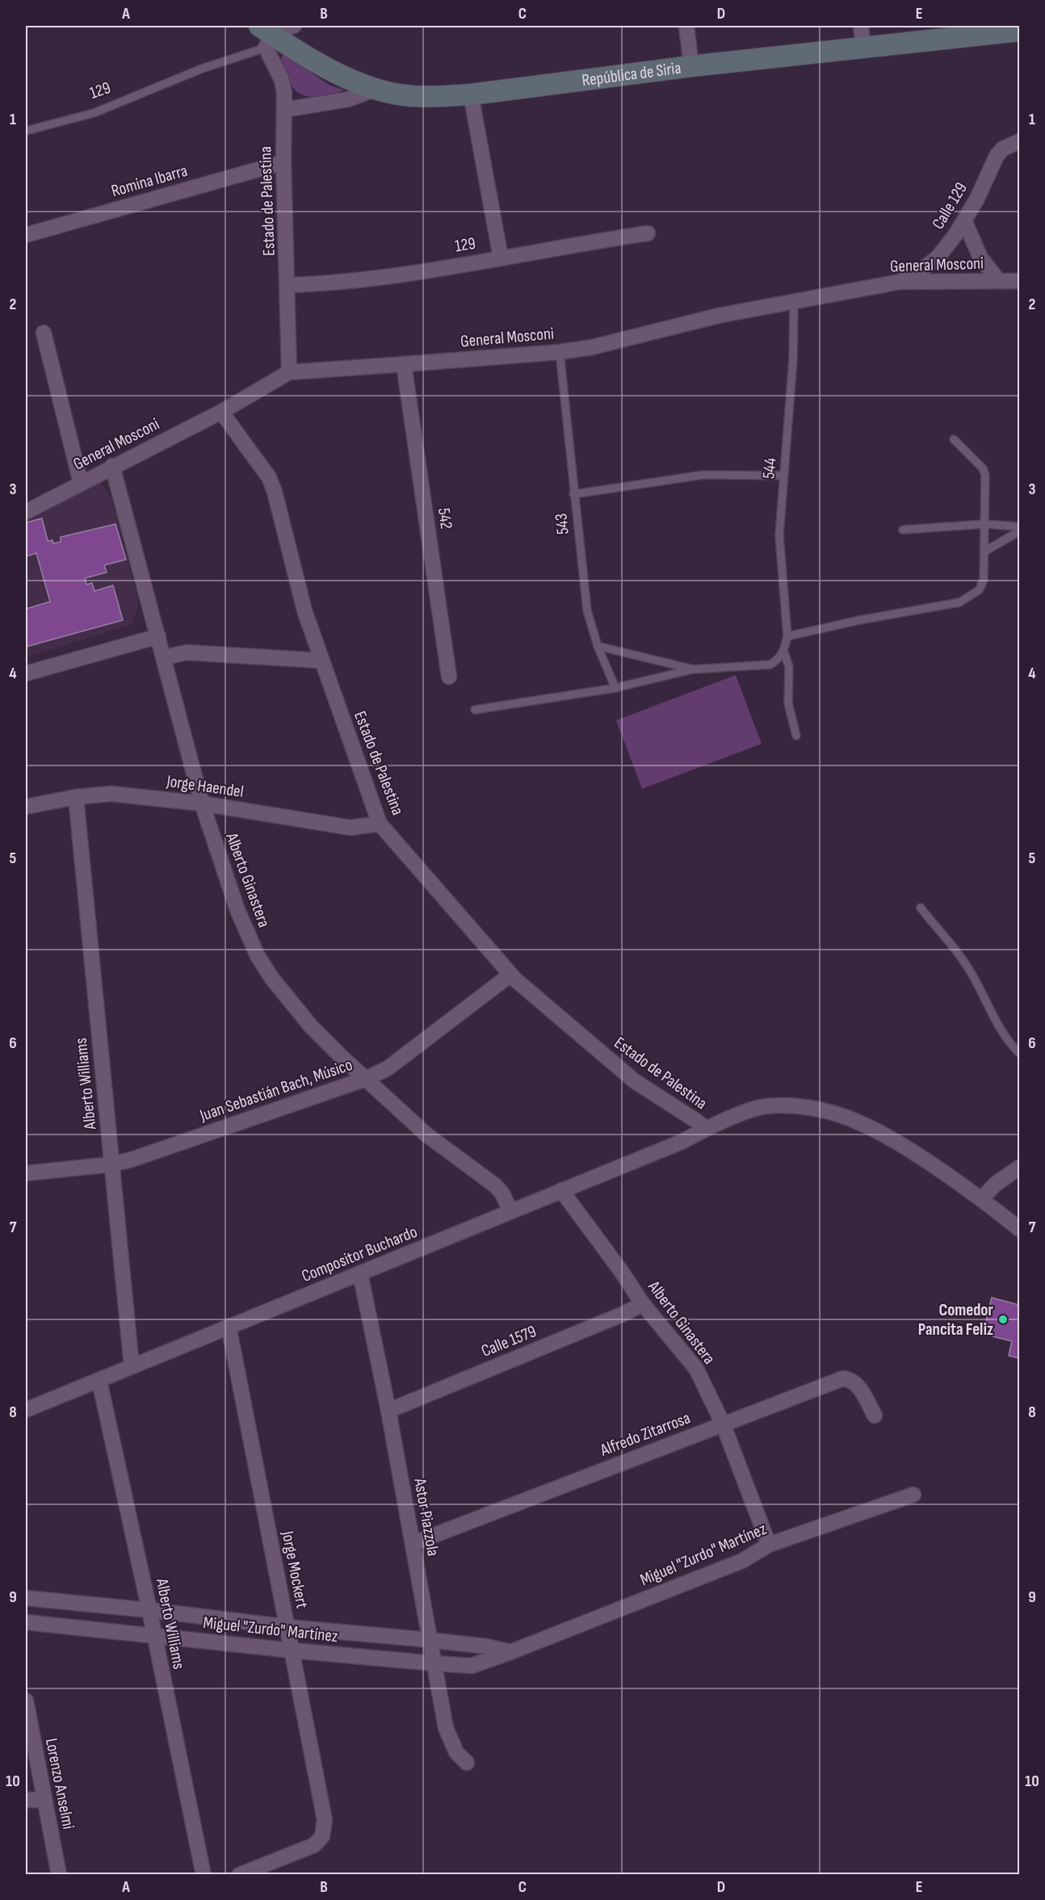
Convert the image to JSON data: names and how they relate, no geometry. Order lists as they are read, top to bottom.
{
  "streets": {
    "street": [
      "República de Siria",
      "129",
      "Romina Ibarra",
      "Estado de Palestina",
      "Calle 129",
      "General Mosconi",
      "542",
      "Jorge Haendel",
      "Alberto Ginastera",
      "Alberto Williams",
      "Juan Sebastián Bach, Músico",
      "Compositor Buchardo",
      "Calle 1579",
      "Alfredo Zitarrosa",
      "Astor Piazzola",
      "Miguel \"Zurdo\" Martínez",
      "Jorge Mockert",
      "Lorenzo Anselmi"
    ],
    "lane": ["544", "543"]
  },
  "crossings": [
    ["República de Siria", "129"],
    ["República de Siria", "Estado de Palestina"],
    ["129", "Estado de Palestina"],
    ["Romina Ibarra", "Estado de Palestina"],
    ["Estado de Palestina", "General Mosconi"],
    ["Estado de Palestina", "Jorge Haendel"],
    ["Estado de Palestina", "Juan Sebastián Bach, Músico"],
    ["Estado de Palestina", "Compositor Buchardo"],
    ["Calle 129", "General Mosconi"],
    ["General Mosconi", "544"],
    ["General Mosconi", "542"],
    ["General Mosconi", "543"],
    ["General Mosconi", "Alberto Ginastera"],
    ["Jorge Haendel", "Alberto Ginastera"],
    ["Jorge Haendel", "Alberto Williams"],
    ["Alberto Ginastera", "Juan Sebastián Bach, Músico"],
    ["Alberto Ginastera", "Compositor Buchardo"],
    ["Alberto Ginastera", "Calle 1579"],
    ["Alberto Ginastera", "Alfredo Zitarrosa"],
    ["Alberto Ginastera", "Miguel \"Zurdo\" Martínez"],
    ["Alberto Williams", "Juan Sebastián Bach, Músico"],
    ["Alberto Williams", "Compositor Buchardo"],
    ["Alberto Williams", "Miguel \"Zurdo\" Martínez"],
    ["Compositor Buchardo", "Astor Piazzola"],
    ["Compositor Buchardo", "Jorge Mockert"],
    ["Calle 1579", "Astor Piazzola"],
    ["Alfredo Zitarrosa", "Astor Piazzola"],
    ["Astor Piazzola", "Miguel \"Zurdo\" Martínez"],
    ["Miguel \"Zurdo\" Martínez", "Jorge Mockert"]
  ],
  "places": ["Comedor Pancita Feliz"],
  "grid": {
    "columns": [
      "A",
      "B",
      "C",
      "D",
      "E"
    ],
    "rows": [
      "1",
      "2",
      "3",
      "4",
      "5",
      "6",
      "7",
      "8",
      "9",
      "10"
    ]
  }
}
